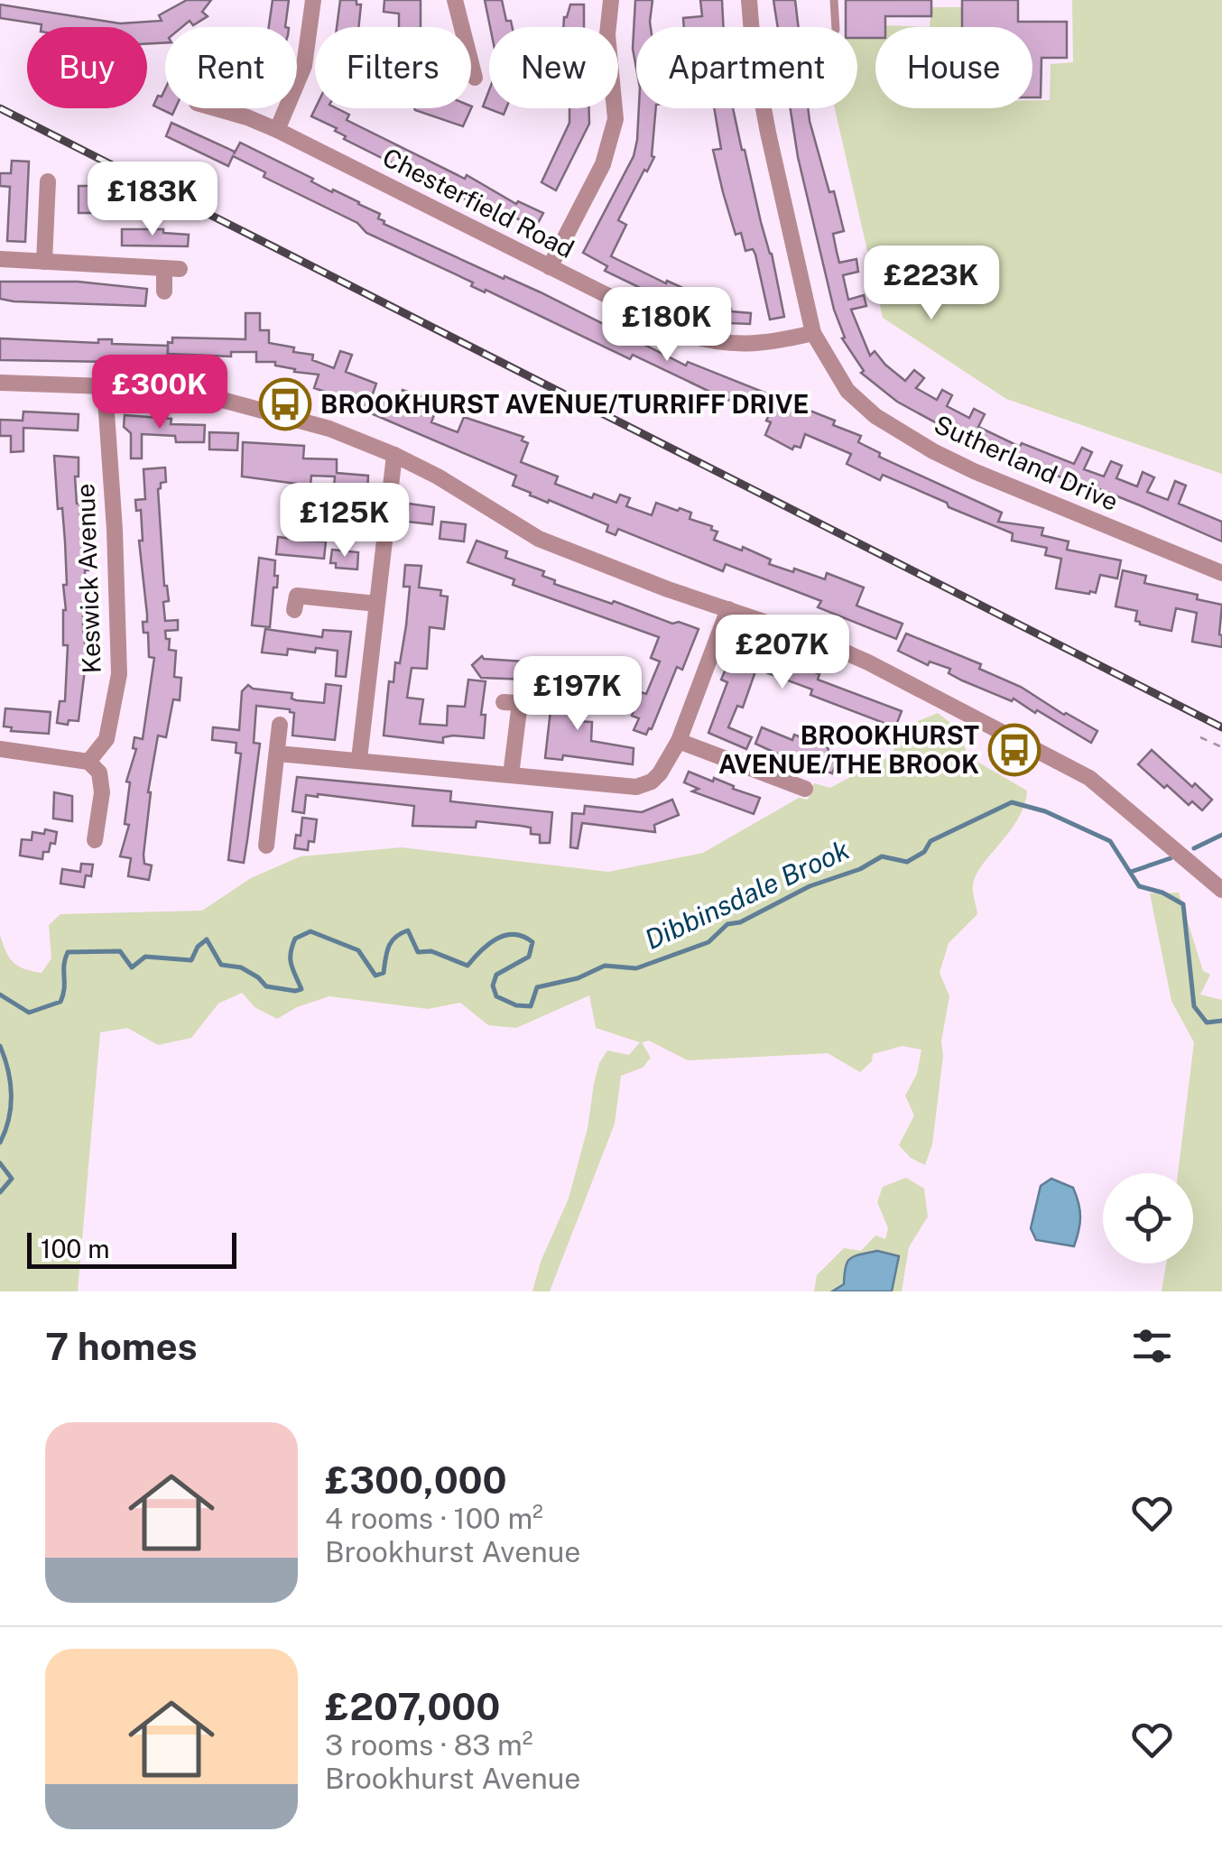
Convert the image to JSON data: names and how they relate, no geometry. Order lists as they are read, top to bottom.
{
  "streets": {
    "street": ["Chesterfield Road", "Sutherland Drive", "Keswick Avenue"]
  },
  "crossings": [
    ["Chesterfield Road", "Sutherland Drive"]
  ],
  "water": ["Dibbinsdale Brook"],
  "places": {
    "bus stop": ["BROOKHURST AVENUE/TURRIFF DRIVE", "BROOKHURST AVENUE/THE BROOK"]
  },
  "scale_bar": "100 m",
  "page": {
    "chip": [
      "Buy",
      "Rent",
      "Filters",
      "New",
      "Apartment",
      "House"
    ],
    "price": [
      "£183K",
      "£223K",
      "£180K",
      "£300K",
      "£125K",
      "£207K",
      "£197K"
    ],
    "scale": "100 m",
    "heading": "7 homes",
    "list": [
      {
        "name": "£300,000",
        "note": "4 rooms · 100 m² · Brookhurst Avenue"
      },
      {
        "name": "£207,000",
        "note": "3 rooms · 83 m² · Brookhurst Avenue"
      }
    ]
  }
}
